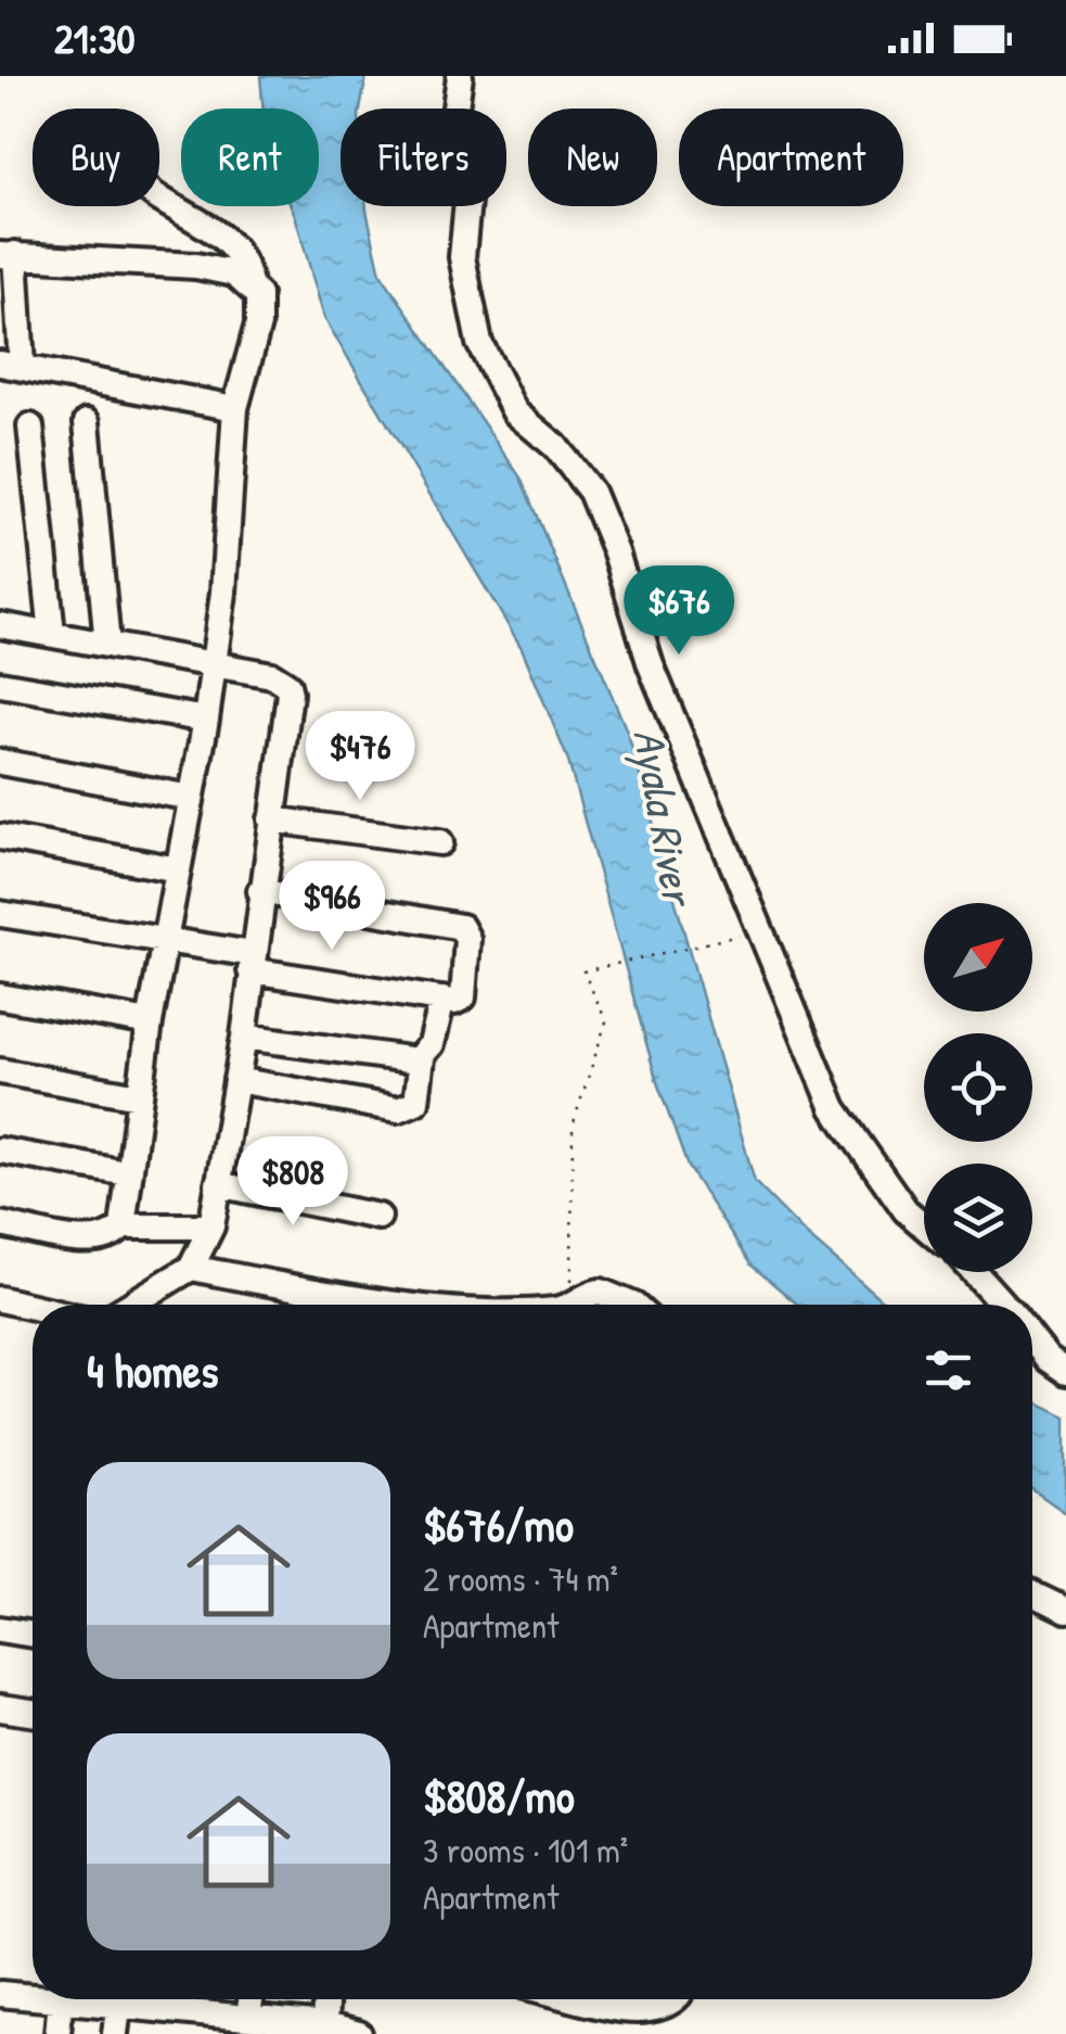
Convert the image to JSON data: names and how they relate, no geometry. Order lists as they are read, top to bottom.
{
  "water": ["Ayala River"],
  "north": "top right",
  "page": {
    "status": "21:30",
    "chip": [
      "Buy",
      "Rent",
      "Filters",
      "New",
      "Apartment"
    ],
    "price": [
      "$676",
      "$476",
      "$966",
      "$808"
    ],
    "heading": "4 homes",
    "list": [
      {
        "name": "$676/mo",
        "note": "2 rooms · 74 m² · Apartment"
      },
      {
        "name": "$808/mo",
        "note": "3 rooms · 101 m² · Apartment"
      }
    ]
  }
}
